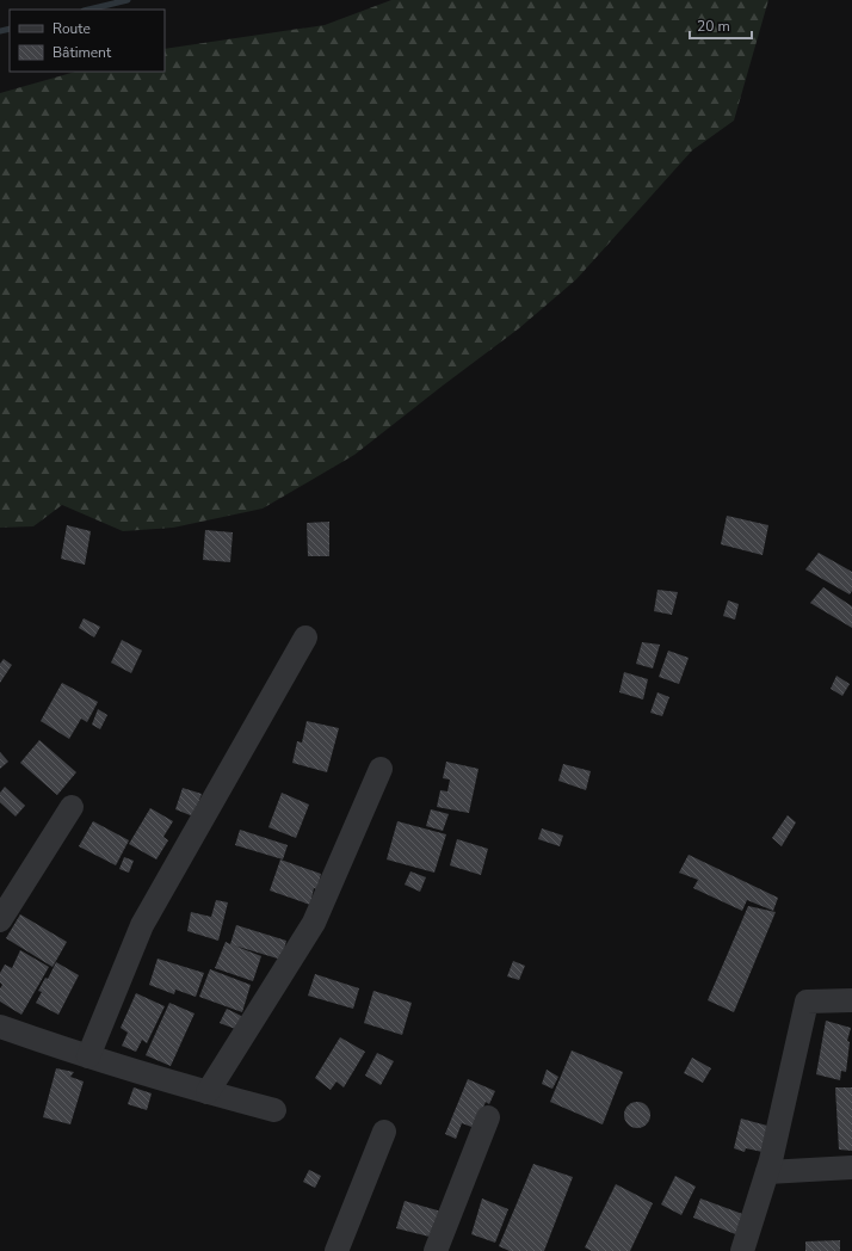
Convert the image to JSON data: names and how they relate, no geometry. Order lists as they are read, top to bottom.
{
  "legend": ["Route", "Bâtiment"],
  "scale_bar": "20 m"
}
